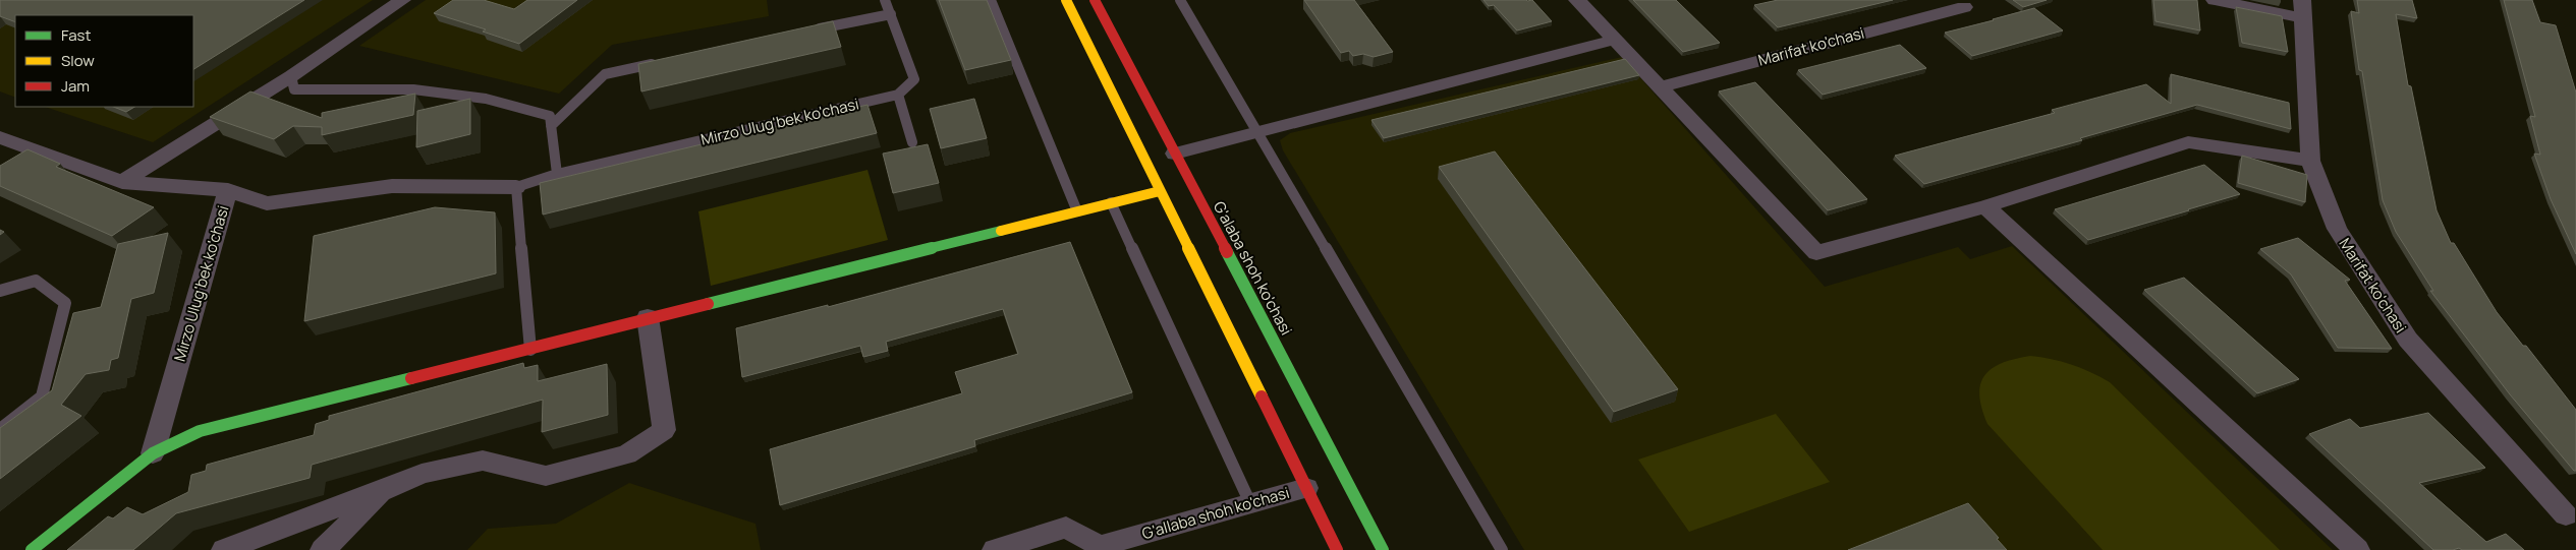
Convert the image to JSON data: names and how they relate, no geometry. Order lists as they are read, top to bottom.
{
  "streets": {
    "main road": ["G'alaba shoh ko'chasi"],
    "street": ["Marifat ko'chasi", "Mirzo Ulug'bek ko'chasi", "G'allaba shoh ko'chasi"]
  },
  "legend": ["Fast", "Slow", "Jam"]
}
